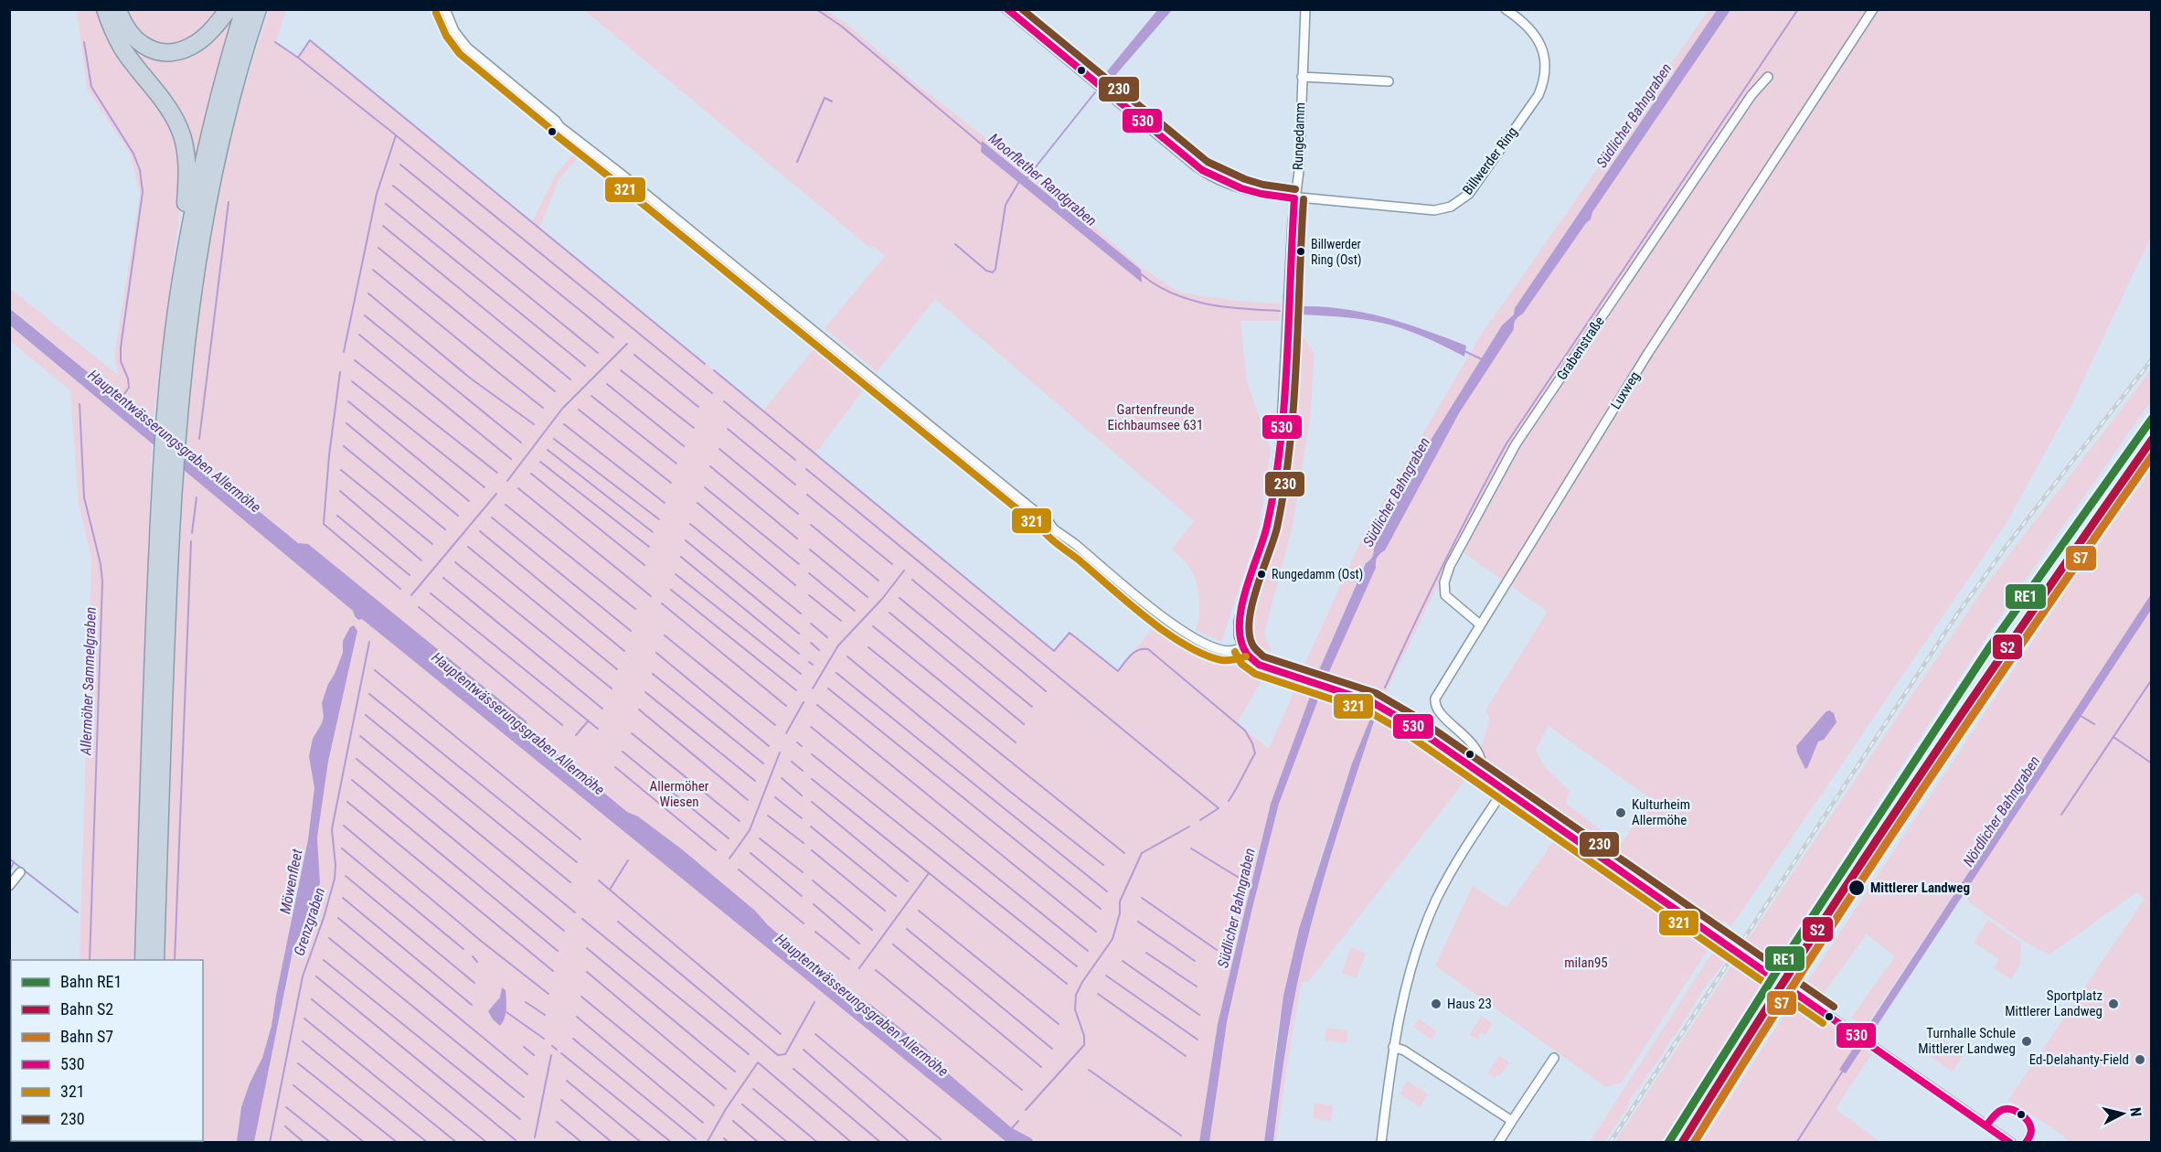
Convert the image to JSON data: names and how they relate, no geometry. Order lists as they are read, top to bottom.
{
  "streets": {
    "street": [
      "Rungedamm",
      "Billwerder Ring",
      "Grabenstraße",
      "Luxweg"
    ]
  },
  "crossings": [
    ["Rungedamm", "Billwerder Ring"],
    ["Grabenstraße", "Luxweg"]
  ],
  "water": [
    "Südlicher Bahngraben",
    "Moorflether Randgraben",
    "Hauptentwässerungsgraben Allermöhe",
    "Allermöher Sammelgraben",
    "Nördlicher Bahngraben",
    "Möwenfleet",
    "Grenzgraben"
  ],
  "parks": ["Gartenfreunde Eichbaumsee 631", "Allermöher Wiesen", "milan95"],
  "places": [
    "Billwerder Ring (Ost)",
    "Rungedamm (Ost)",
    "Kulturheim Allermöhe",
    "Mittlerer Landweg",
    "Haus 23",
    "Sportplatz Mittlerer Landweg",
    "Turnhalle Schule Mittlerer Landweg",
    "Ed-Delahanty-Field"
  ],
  "lines": [
    "transit line 530",
    "transit line 230",
    "transit line 321",
    "rail line RE1",
    "rail line S2",
    "rail line S7"
  ],
  "legend": [
    "Bahn RE1",
    "Bahn S2",
    "Bahn S7",
    "530",
    "321",
    "230"
  ],
  "north": "right"
}
